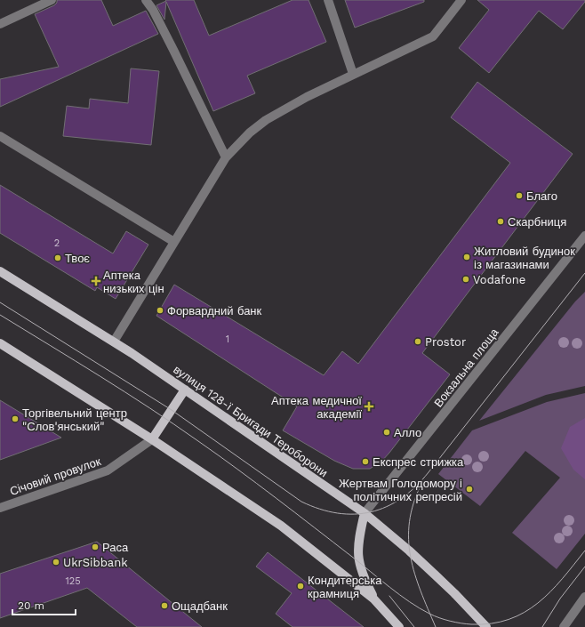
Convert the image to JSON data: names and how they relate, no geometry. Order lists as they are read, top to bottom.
{
  "streets": {
    "main road": ["вулиця 128-ї Бригади Тероборони"],
    "street": ["Вокзальна площа", "Січовий провулок"]
  },
  "crossings": [
    ["Вокзальна площа", "вулиця 128-ї Бригади Тероборони"]
  ],
  "places": {
    "other": [
      "Благо",
      "Скарбниця",
      "Житловий будинок із магазинами",
      "Твоє",
      "Vodafone",
      "Форвардний банк",
      "Prostor",
      "Торгівельний центр \"Слов'янський\"",
      "Алло",
      "Експрес стрижка",
      "Жертвам Голодомору і політичних репресій",
      "Раса",
      "UkrSibbank",
      "Кондитерська крамниця",
      "Ощадбанк"
    ],
    "health": ["Аптека низьких цін", "Аптека медичної академії"]
  },
  "house_numbers": ["2", "1", "125"],
  "scale_bar": "20 m"
}
